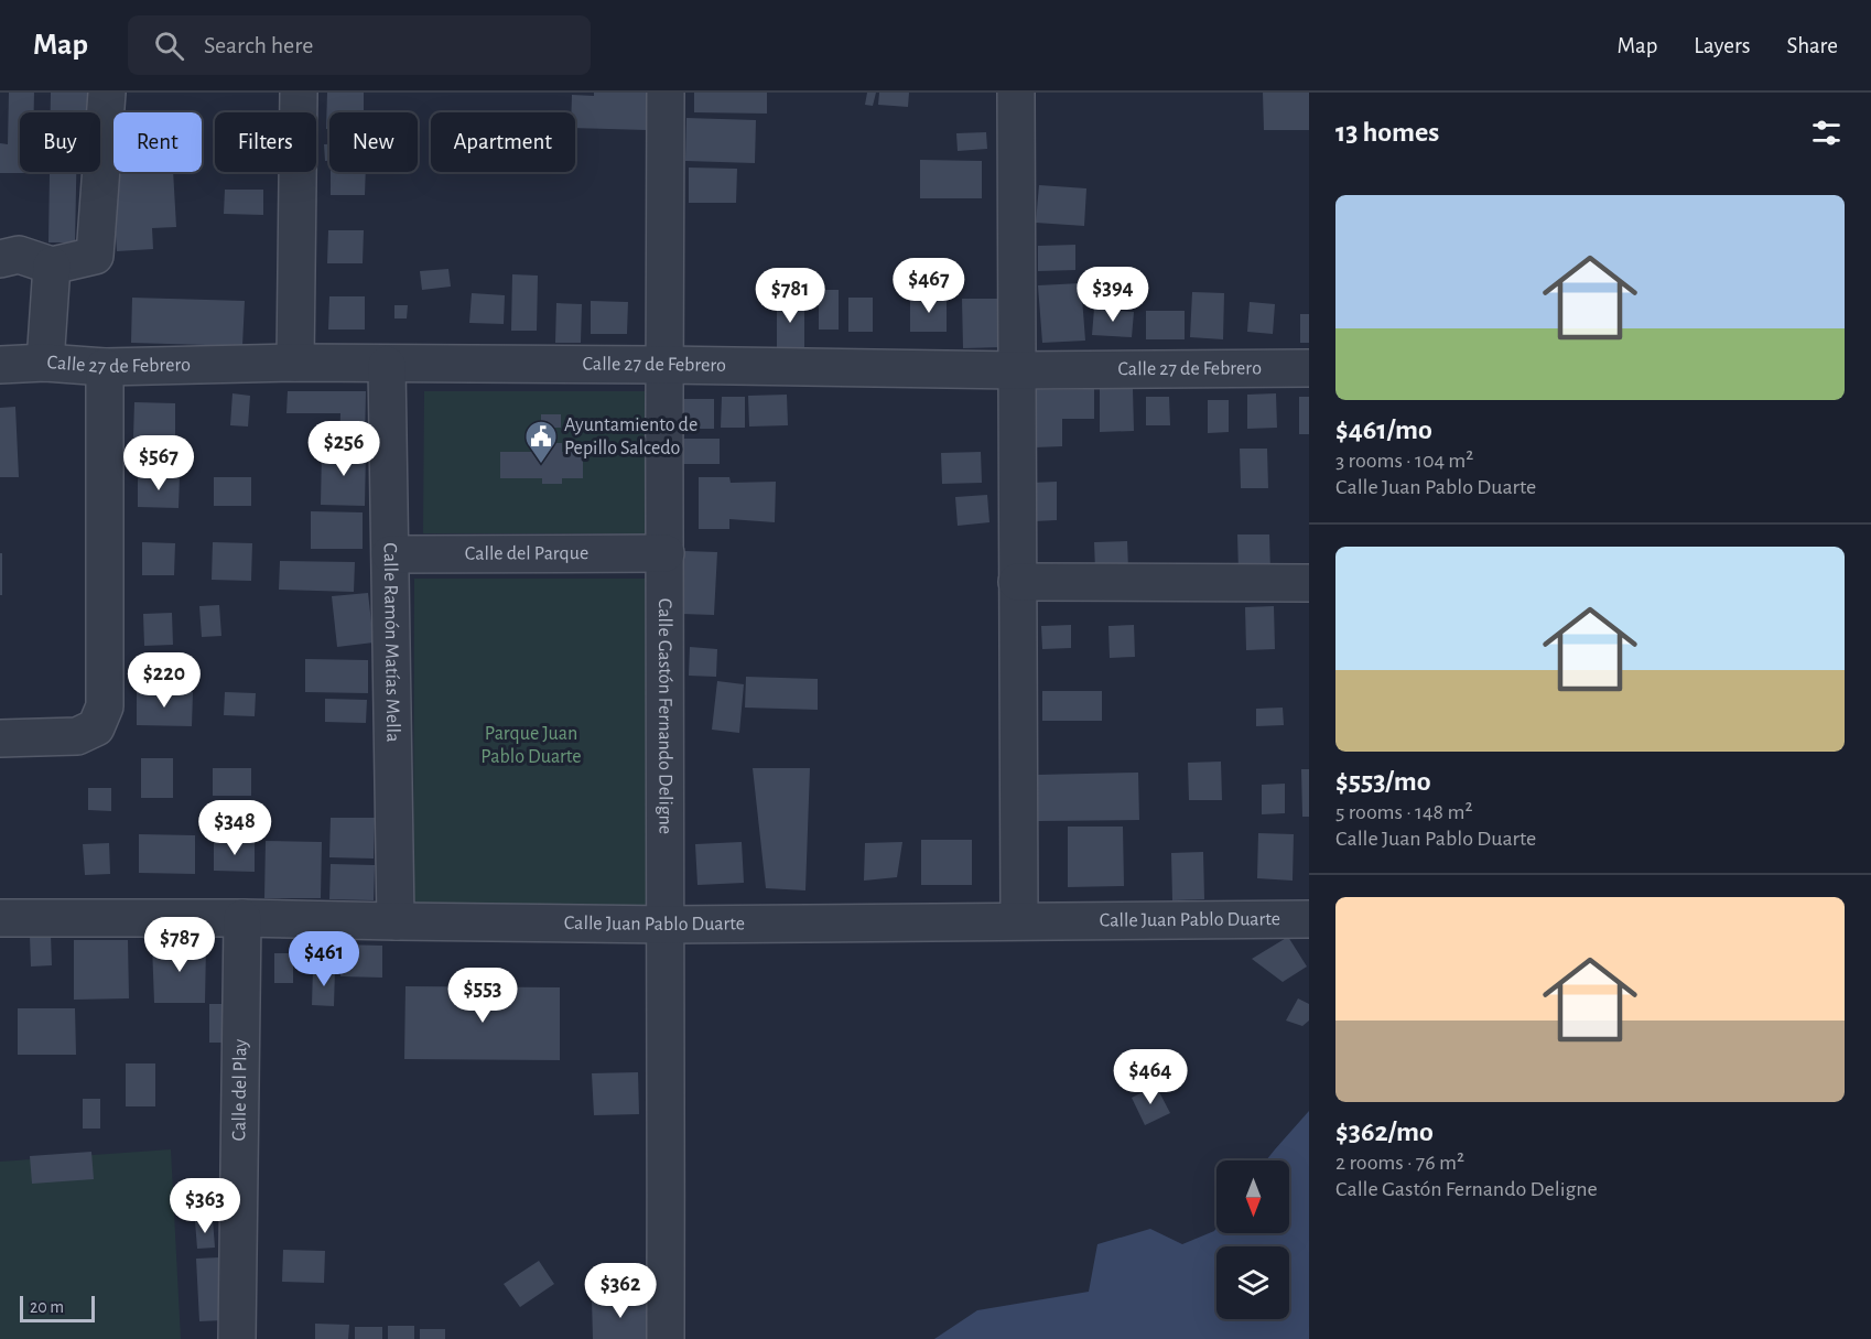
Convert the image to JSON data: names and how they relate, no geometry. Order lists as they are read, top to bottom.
{
  "streets": {
    "street": [
      "Calle 27 de Febrero",
      "Calle del Parque",
      "Calle Ramón Matías Mella",
      "Calle Gastón Fernando Deligne",
      "Calle Juan Pablo Duarte",
      "Calle del Play"
    ]
  },
  "crossings": [
    ["Calle 27 de Febrero", "Calle Ramón Matías Mella"],
    ["Calle 27 de Febrero", "Calle Gastón Fernando Deligne"],
    ["Calle del Parque", "Calle Ramón Matías Mella"],
    ["Calle del Parque", "Calle Gastón Fernando Deligne"],
    ["Calle Ramón Matías Mella", "Calle Juan Pablo Duarte"],
    ["Calle Gastón Fernando Deligne", "Calle Juan Pablo Duarte"],
    ["Calle Juan Pablo Duarte", "Calle del Play"]
  ],
  "parks": ["Parque Juan Pablo Duarte"],
  "places": {
    "public building": ["Ayuntamiento de Pepillo Salcedo"]
  },
  "scale_bar": "20 m",
  "north": "bottom",
  "page": {
    "header": "Map",
    "search": "Search here",
    "nav": ["Map", "Layers", "Share"],
    "heading": "13 homes",
    "chip": [
      "Buy",
      "Rent",
      "Filters",
      "New",
      "Apartment"
    ],
    "list": [
      {
        "name": "$461/mo",
        "note": "3 rooms · 104 m² · Calle Juan Pablo Duarte"
      },
      {
        "name": "$553/mo",
        "note": "5 rooms · 148 m² · Calle Juan Pablo Duarte"
      },
      {
        "name": "$362/mo",
        "note": "2 rooms · 76 m² · Calle Gastón Fernando Deligne"
      }
    ],
    "price": [
      "$467",
      "$394",
      "$781",
      "$256",
      "$567",
      "$220",
      "$348",
      "$787",
      "$461",
      "$553",
      "$464",
      "$363",
      "$362"
    ],
    "scale": "20 m"
  }
}
